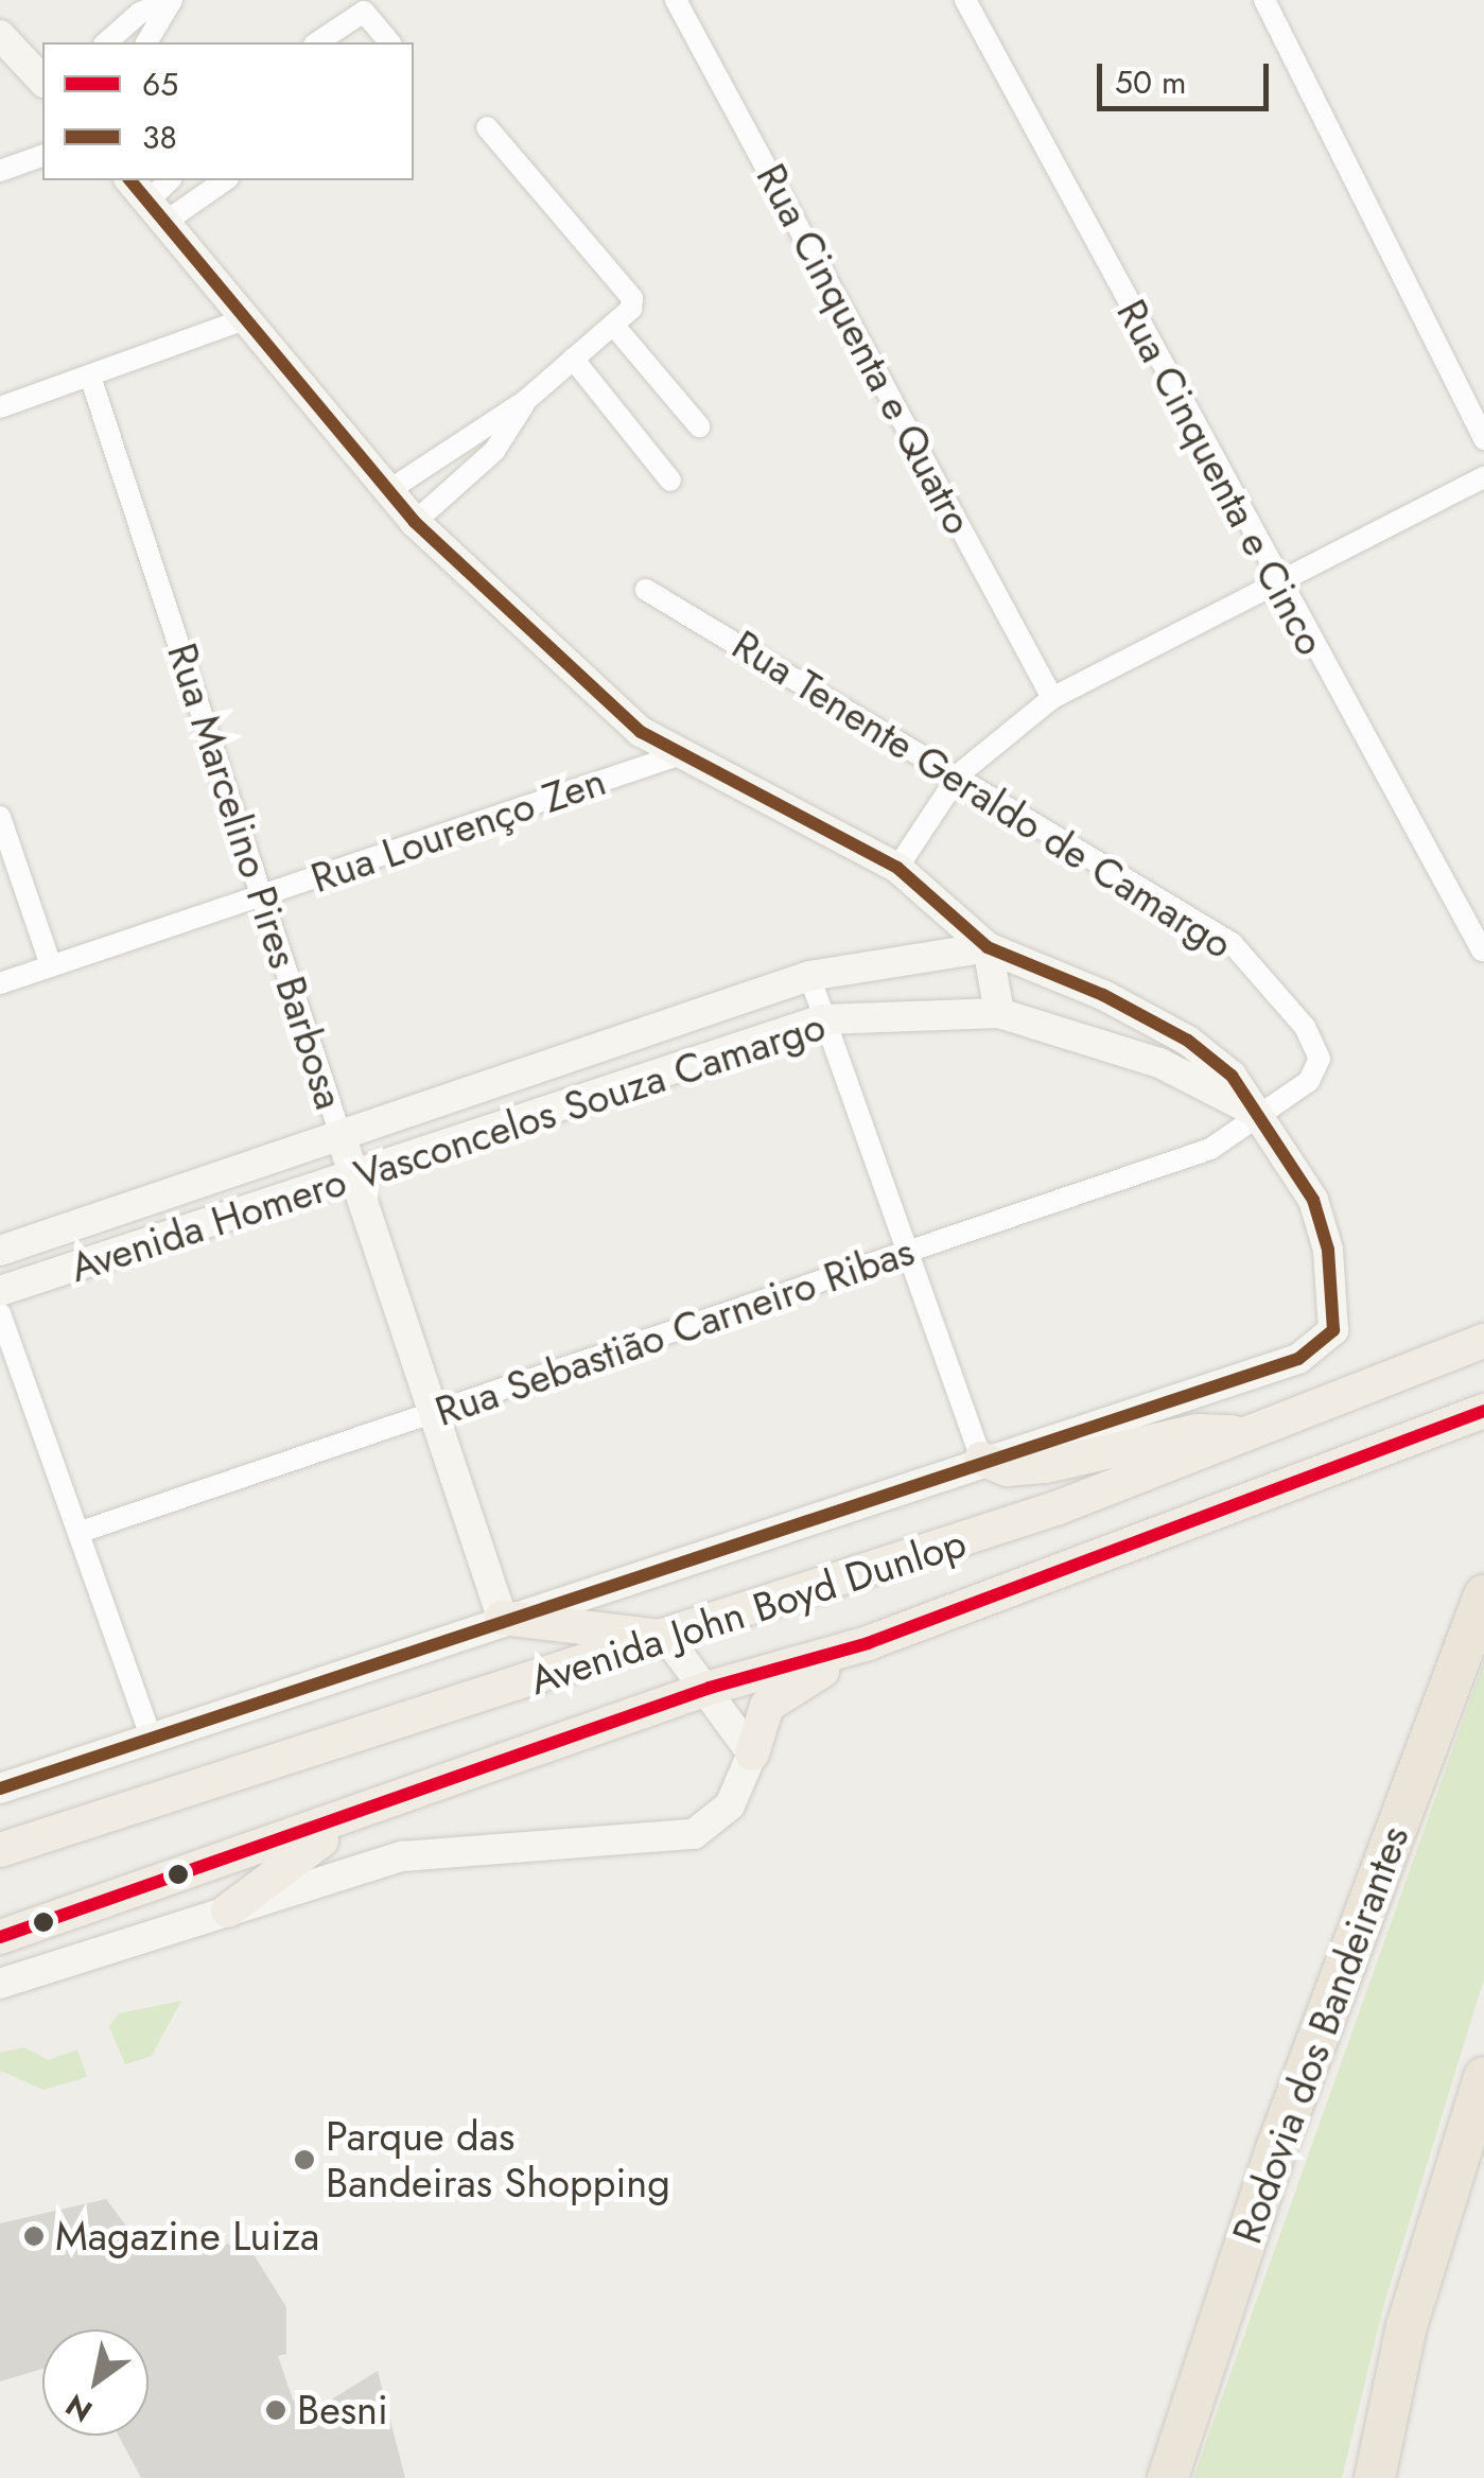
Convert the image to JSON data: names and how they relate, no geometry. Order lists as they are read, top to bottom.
{
  "streets": {
    "highway": ["Rodovia dos Bandeirantes"],
    "main road": ["Rua Marcelino Pires Barbosa", "Avenida Homero Vasconcelos Souza Camargo", "Avenida John Boyd Dunlop"],
    "street": [
      "Rua Cinquenta e Quatro",
      "Rua Cinquenta e Cinco",
      "Rua Tenente Geraldo de Camargo",
      "Rua Lourenço Zen",
      "Rua Sebastião Carneiro Ribas"
    ]
  },
  "crossings": [
    ["Rua Tenente Geraldo de Camargo", "Avenida Homero Vasconcelos Souza Camargo"],
    ["Rua Tenente Geraldo de Camargo", "Rua Sebastião Carneiro Ribas"],
    ["Rua Lourenço Zen", "Rua Marcelino Pires Barbosa"],
    ["Rua Marcelino Pires Barbosa", "Avenida Homero Vasconcelos Souza Camargo"],
    ["Rua Marcelino Pires Barbosa", "Rua Sebastião Carneiro Ribas"],
    ["Avenida Homero Vasconcelos Souza Camargo", "Rua Sebastião Carneiro Ribas"]
  ],
  "places": ["Parque das Bandeiras Shopping", "Magazine Luiza", "Besni"],
  "lines": ["transit line 38", "transit line 65"],
  "legend": ["65", "38"],
  "scale_bar": "50 m",
  "north": "bottom left"
}
